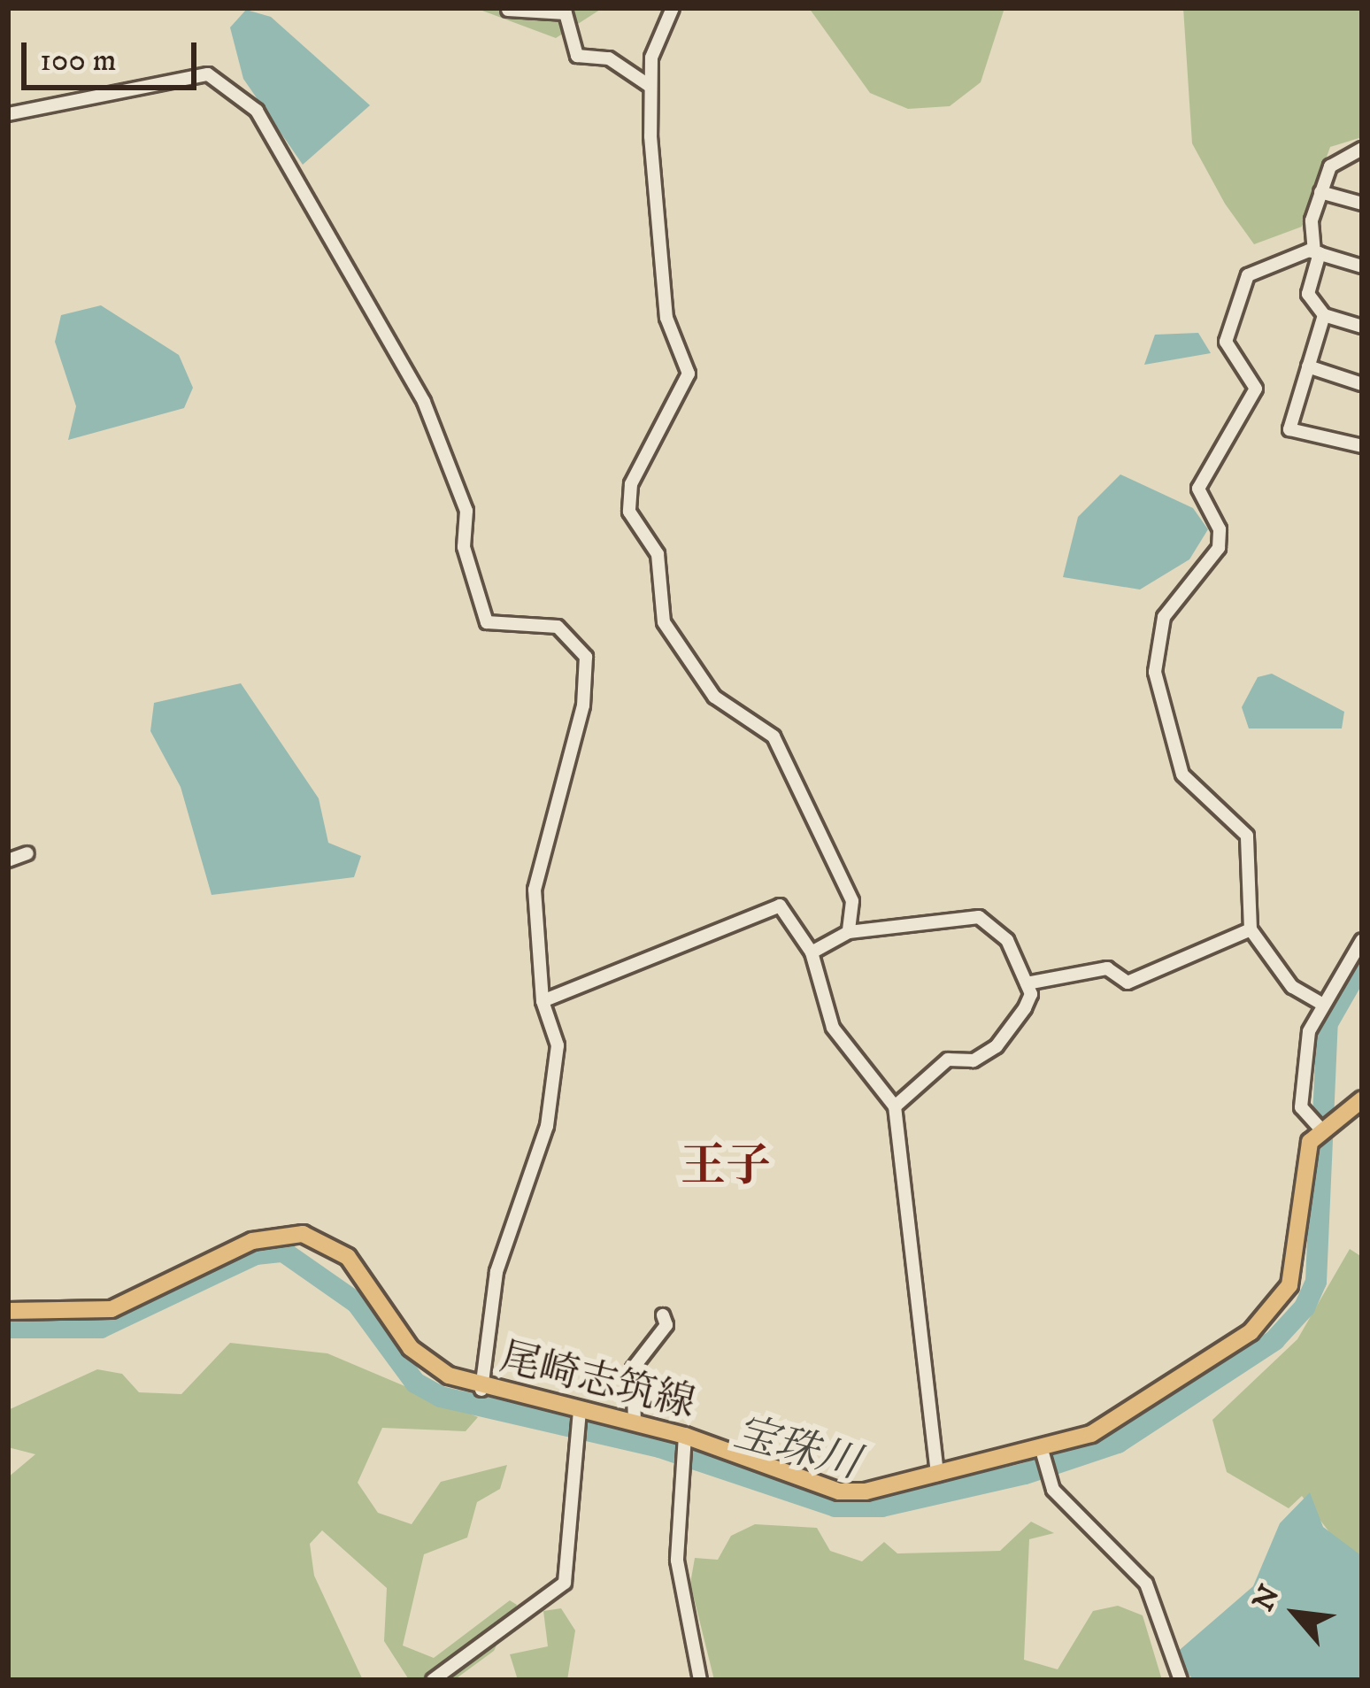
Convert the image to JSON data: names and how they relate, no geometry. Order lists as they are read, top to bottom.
{
  "streets": {
    "main road": ["尾崎志筑線"]
  },
  "districts": ["王子"],
  "water": ["宝珠川"],
  "scale_bar": "100 m",
  "north": "top left"
}
